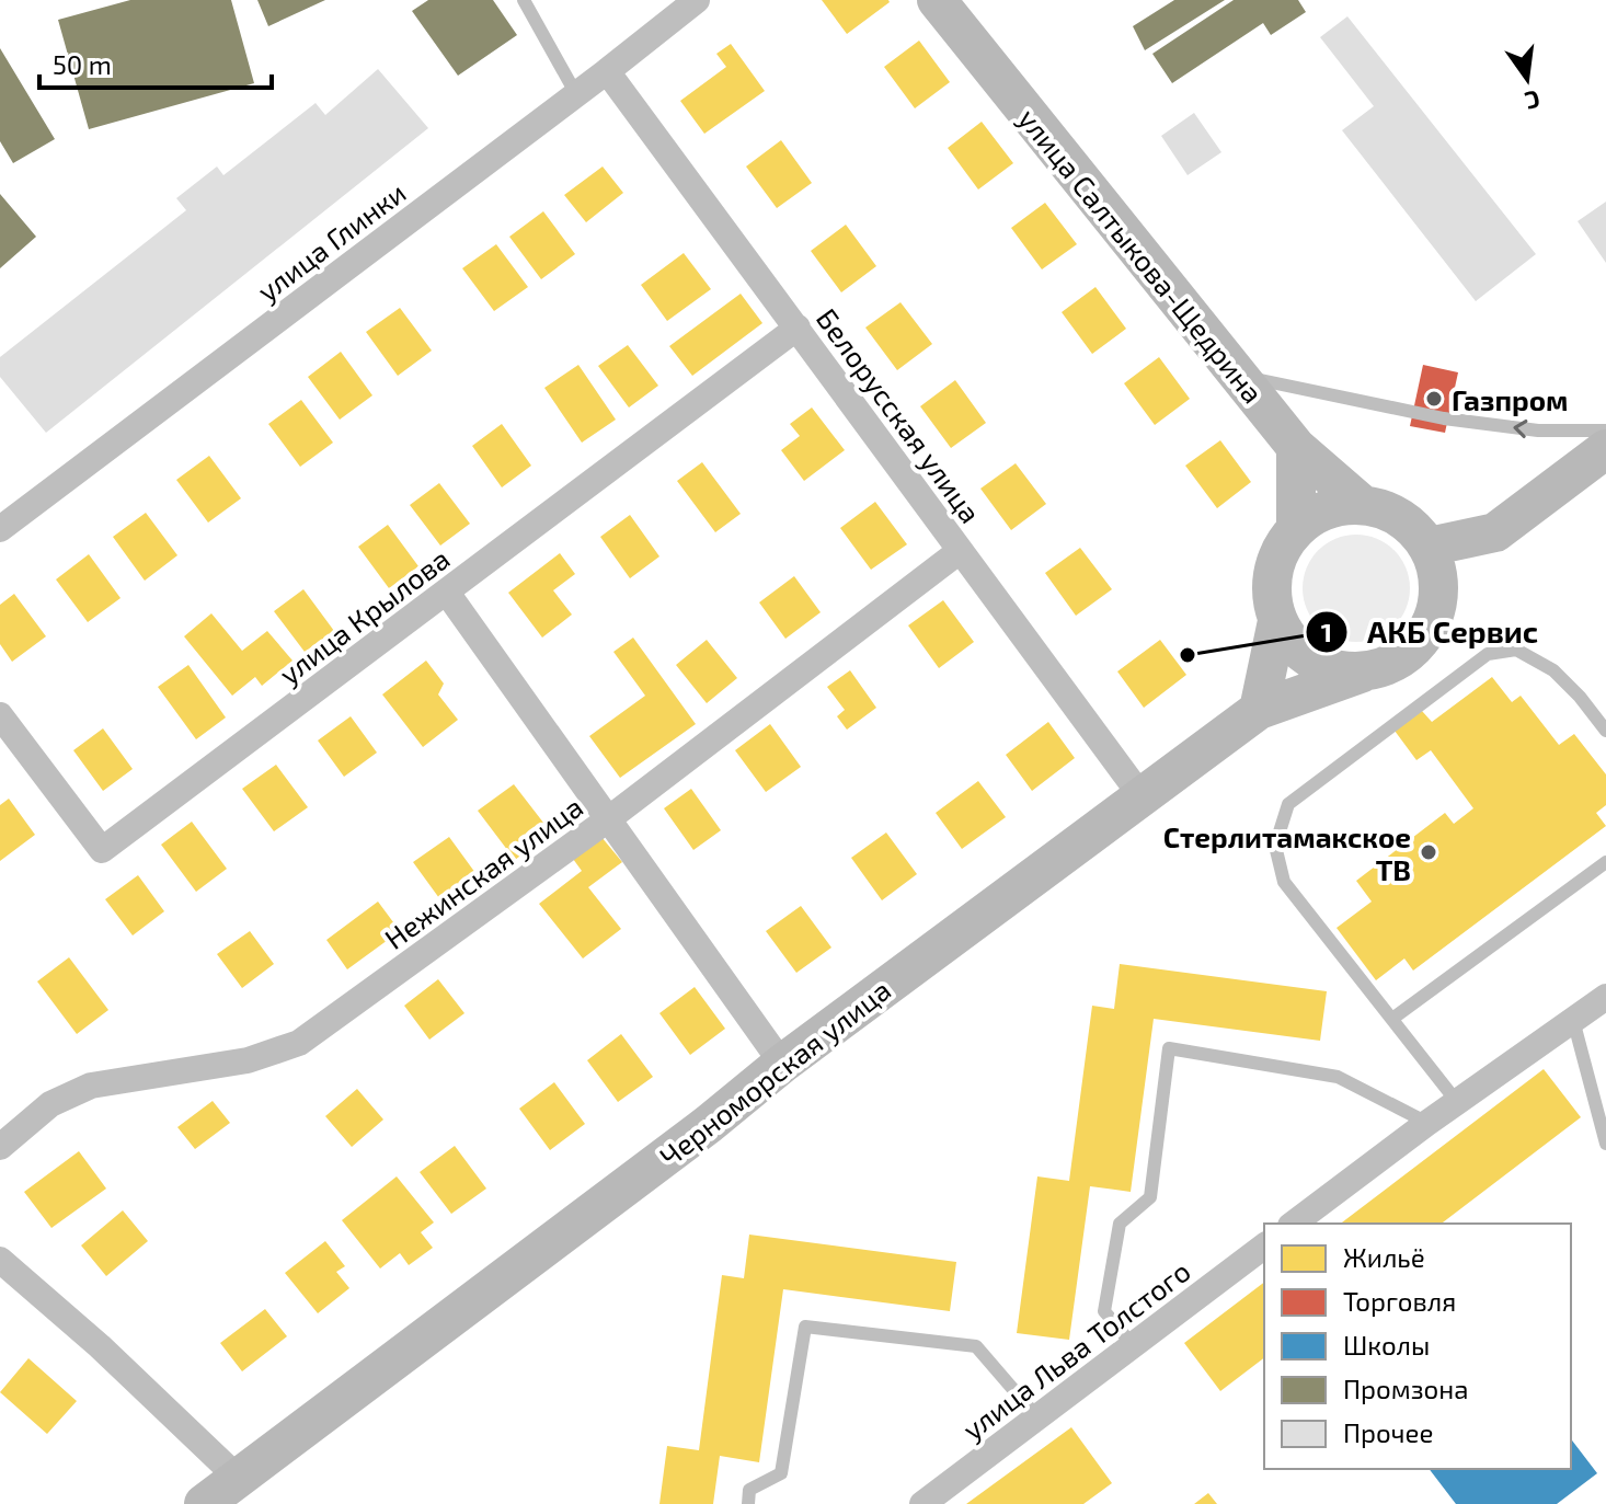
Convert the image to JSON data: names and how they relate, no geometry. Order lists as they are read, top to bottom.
{
  "streets": {
    "main road": ["улица Салтыкова-Щедрина", "Черноморская улица"],
    "street": [
      "улица Глинки",
      "Белорусская улица",
      "улица Крылова",
      "Нежинская улица",
      "улица Льва Толстого"
    ]
  },
  "crossings": [
    ["улица Глинки", "Белорусская улица"],
    ["улица Салтыкова-Щедрина", "Черноморская улица"],
    ["Белорусская улица", "улица Крылова"],
    ["Белорусская улица", "Нежинская улица"],
    ["Белорусская улица", "Черноморская улица"]
  ],
  "places": ["Газпром", "АКБ Сервис", "Стерлитамакское ТВ"],
  "legend": [
    "Жильё",
    "Торговля",
    "Школы",
    "Промзона",
    "Прочее"
  ],
  "scale_bar": "50 m",
  "north": "bottom"
}
